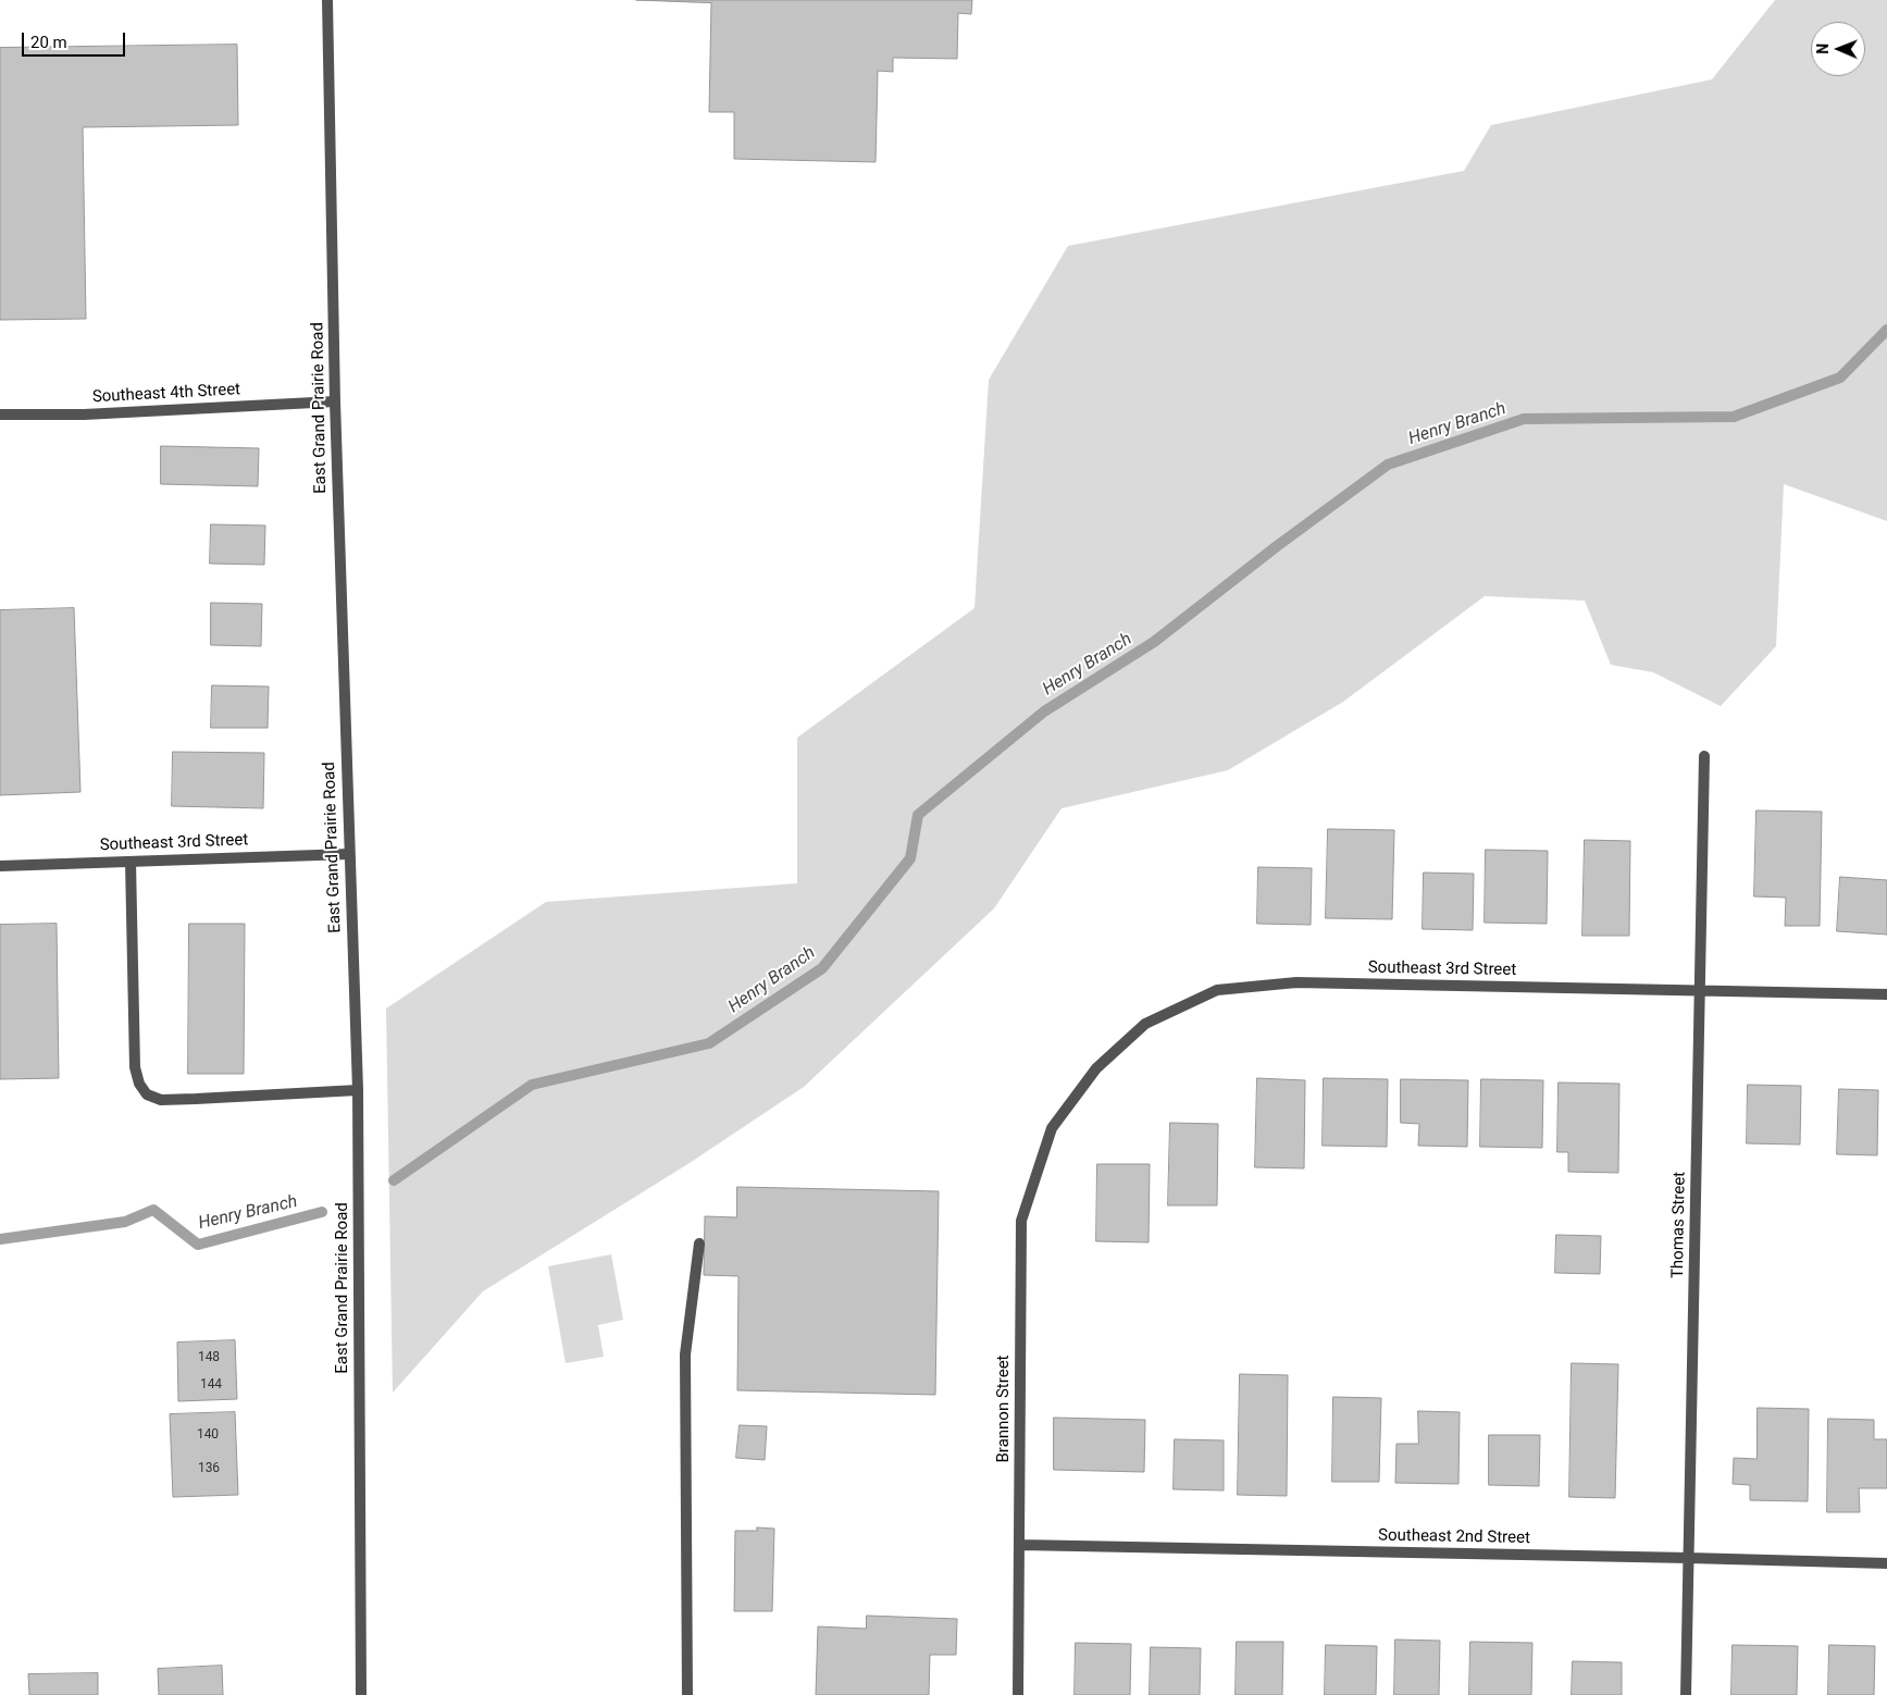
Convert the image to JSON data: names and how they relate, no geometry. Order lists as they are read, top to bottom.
{
  "streets": {
    "street": [
      "Southeast 4th Street",
      "East Grand Prairie Road",
      "Southeast 3rd Street",
      "Thomas Street",
      "Brannon Street",
      "Southeast 2nd Street"
    ]
  },
  "crossings": [
    ["Southeast 4th Street", "East Grand Prairie Road"],
    ["East Grand Prairie Road", "Southeast 3rd Street"],
    ["Southeast 3rd Street", "Thomas Street"],
    ["Southeast 3rd Street", "Brannon Street"],
    ["Thomas Street", "Southeast 2nd Street"],
    ["Brannon Street", "Southeast 2nd Street"]
  ],
  "water": ["Henry Branch"],
  "house_numbers": [
    "148",
    "144",
    "140",
    "136"
  ],
  "scale_bar": "20 m",
  "north": "left"
}
